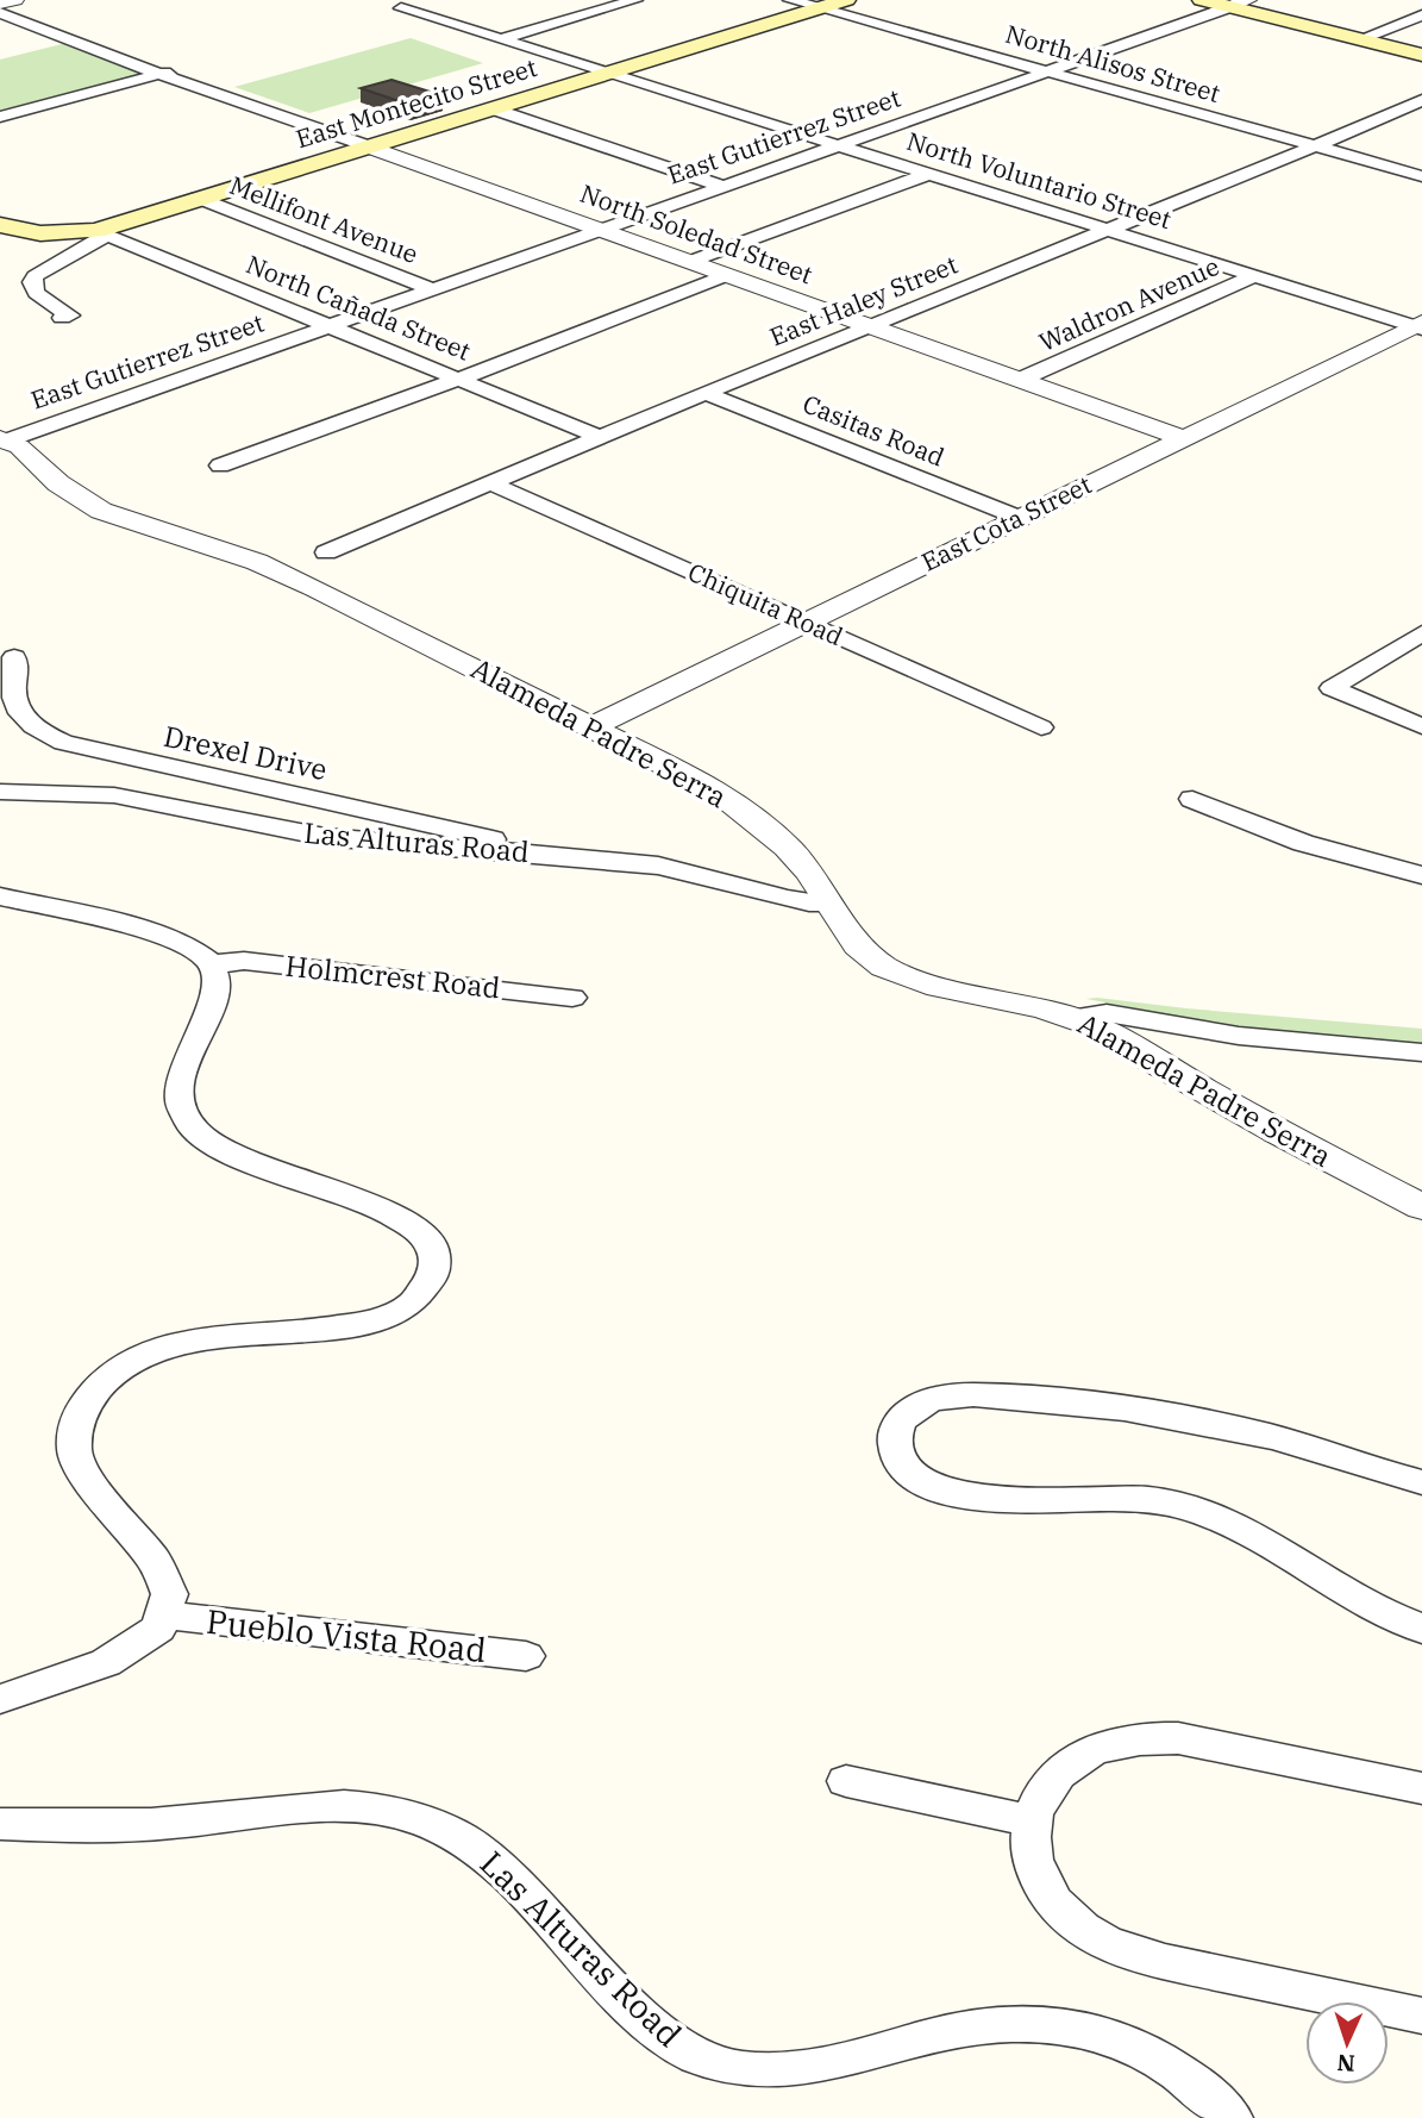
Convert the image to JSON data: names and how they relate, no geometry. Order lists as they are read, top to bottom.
{
  "streets": {
    "main road": ["East Montecito Street"],
    "street": [
      "North Alisos Street",
      "East Gutierrez Street",
      "North Voluntario Street",
      "Mellifont Avenue",
      "North Soledad Street",
      "East Haley Street",
      "Waldron Avenue",
      "North Cañada Street",
      "Casitas Road",
      "East Cota Street",
      "Chiquita Road",
      "Alameda Padre Serra",
      "Drexel Drive",
      "Las Alturas Road",
      "Holmcrest Road",
      "Pueblo Vista Road"
    ]
  },
  "crossings": [
    ["North Alisos Street", "East Montecito Street"],
    ["North Alisos Street", "East Gutierrez Street"],
    ["North Alisos Street", "East Haley Street"],
    ["East Montecito Street", "North Voluntario Street"],
    ["East Montecito Street", "Mellifont Avenue"],
    ["East Montecito Street", "North Soledad Street"],
    ["East Montecito Street", "North Cañada Street"],
    ["East Gutierrez Street", "North Voluntario Street"],
    ["East Gutierrez Street", "Mellifont Avenue"],
    ["East Gutierrez Street", "North Soledad Street"],
    ["East Gutierrez Street", "North Cañada Street"],
    ["East Gutierrez Street", "Alameda Padre Serra"],
    ["North Voluntario Street", "East Haley Street"],
    ["North Voluntario Street", "Waldron Avenue"],
    ["North Voluntario Street", "East Cota Street"],
    ["North Soledad Street", "East Haley Street"],
    ["North Soledad Street", "Waldron Avenue"],
    ["North Soledad Street", "East Cota Street"],
    ["East Haley Street", "North Cañada Street"],
    ["East Haley Street", "Casitas Road"],
    ["East Haley Street", "Chiquita Road"],
    ["Casitas Road", "East Cota Street"],
    ["East Cota Street", "Chiquita Road"],
    ["East Cota Street", "Alameda Padre Serra"],
    ["Alameda Padre Serra", "Las Alturas Road"],
    ["Drexel Drive", "Las Alturas Road"]
  ],
  "north": "bottom"
}
